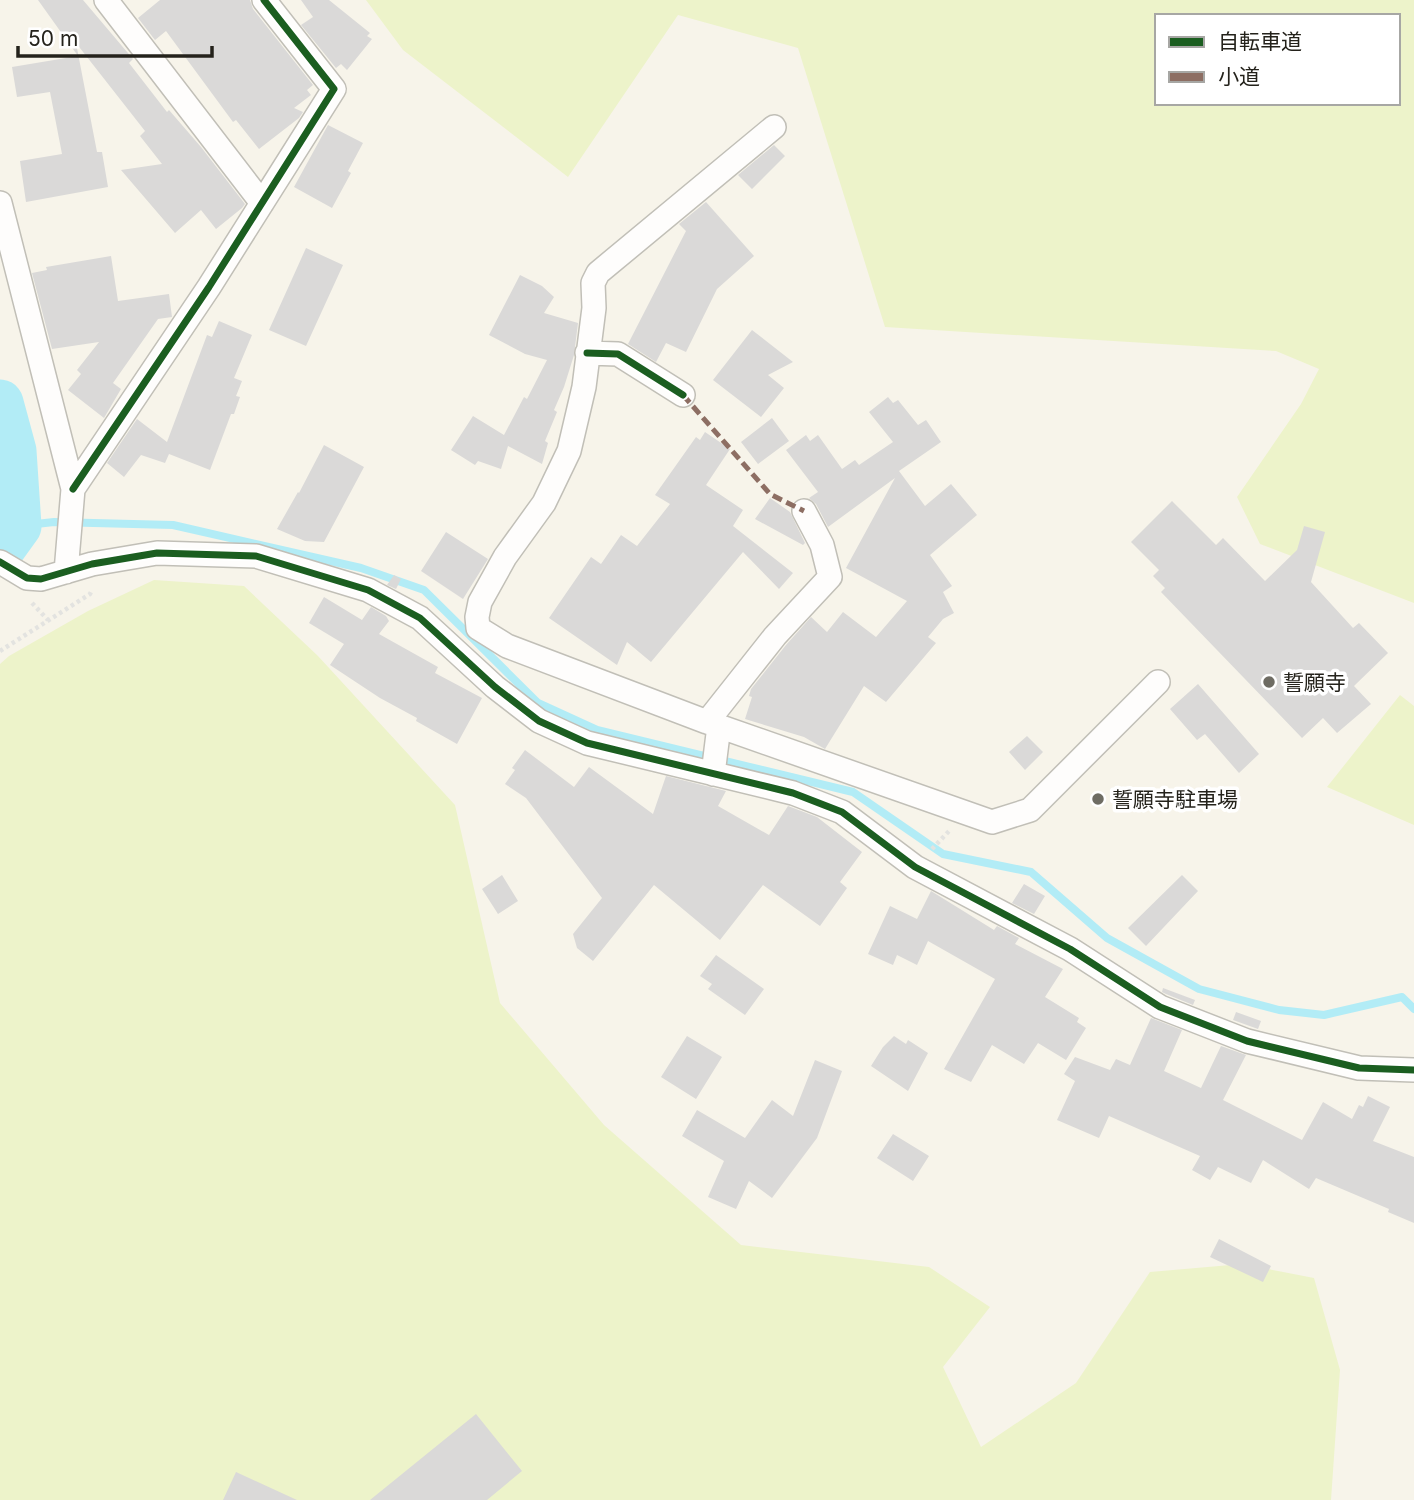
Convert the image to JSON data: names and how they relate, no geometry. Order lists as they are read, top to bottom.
{
  "places": ["誓願寺", "誓願寺駐車場"],
  "legend": ["自転車道", "小道"],
  "scale_bar": "50 m"
}
